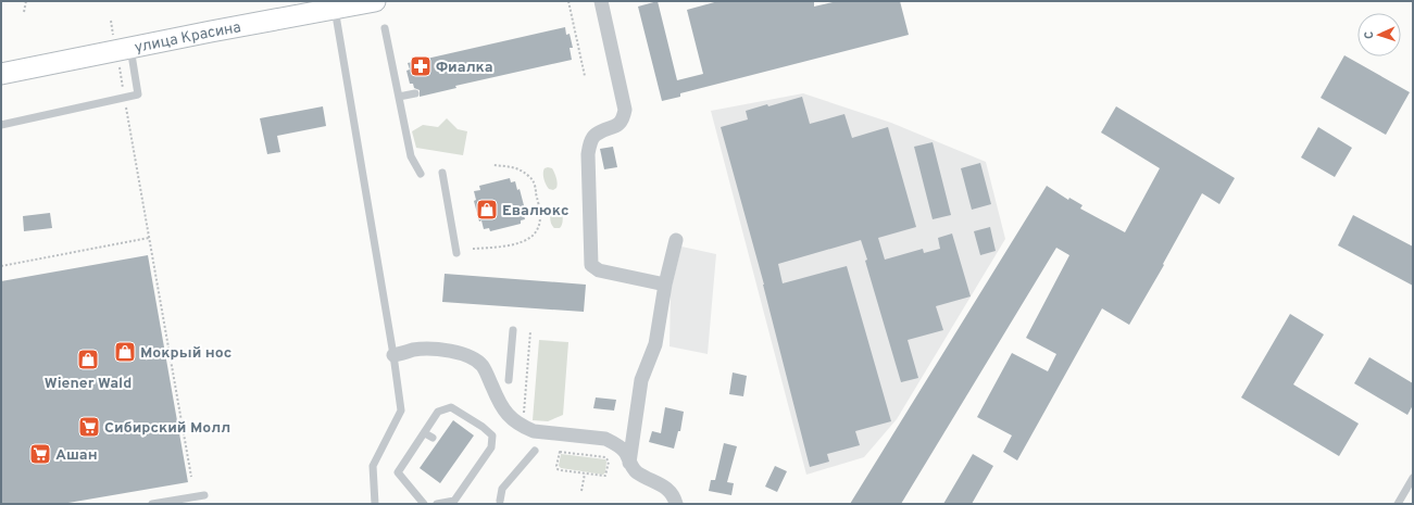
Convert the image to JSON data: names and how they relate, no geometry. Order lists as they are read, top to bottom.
{
  "streets": {
    "street": ["улица Красина"]
  },
  "places": {
    "pharmacy": ["Фиалка"],
    "shop": ["Евалюкс", "Мокрый нос", "Wiener Wald"],
    "supermarket": ["Сибирский Молл", "Ашан"]
  },
  "north": "left"
}
